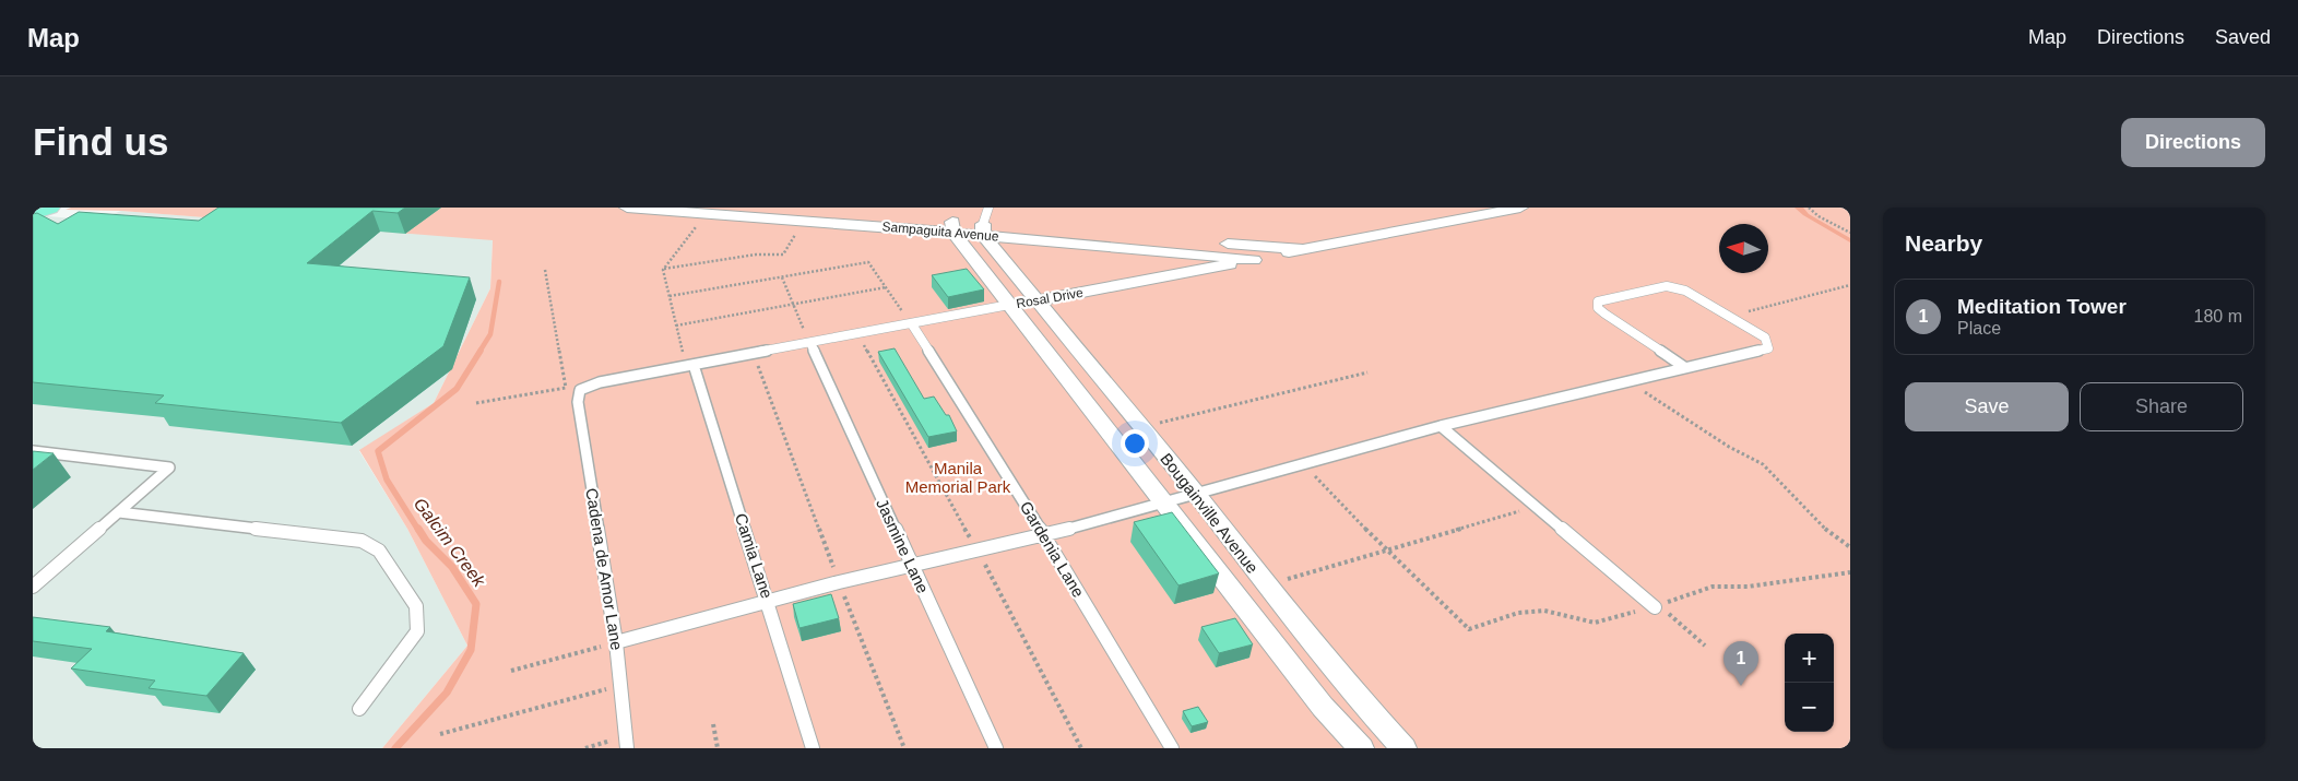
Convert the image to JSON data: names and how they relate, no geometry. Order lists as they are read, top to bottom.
{
  "streets": {
    "street": ["Sampaguita Avenue", "Rosal Drive", "Bougainville Avenue"],
    "lane": [
      "Jasmine Lane",
      "Gardenia Lane",
      "Camia Lane",
      "Cadena de Amor Lane"
    ]
  },
  "crossings": [
    ["Sampaguita Avenue", "Rosal Drive"],
    ["Sampaguita Avenue", "Bougainville Avenue"],
    ["Rosal Drive", "Bougainville Avenue"],
    ["Rosal Drive", "Jasmine Lane"],
    ["Rosal Drive", "Gardenia Lane"],
    ["Rosal Drive", "Camia Lane"],
    ["Rosal Drive", "Cadena de Amor Lane"]
  ],
  "water": ["Galcim Creek"],
  "parks": ["Manila Memorial Park"],
  "north": "left",
  "page": {
    "header": "Map",
    "nav": ["Map", "Directions", "Saved"],
    "buttons": [
      "Directions",
      ["Save", "Share"]
    ],
    "title": "Find us",
    "heading": "Nearby",
    "list": [
      {
        "mark": "1",
        "name": "Meditation Tower",
        "note": "Place",
        "value": "180 m"
      }
    ],
    "map_buttons": ["+", "−"],
    "pins": "1"
  }
}
